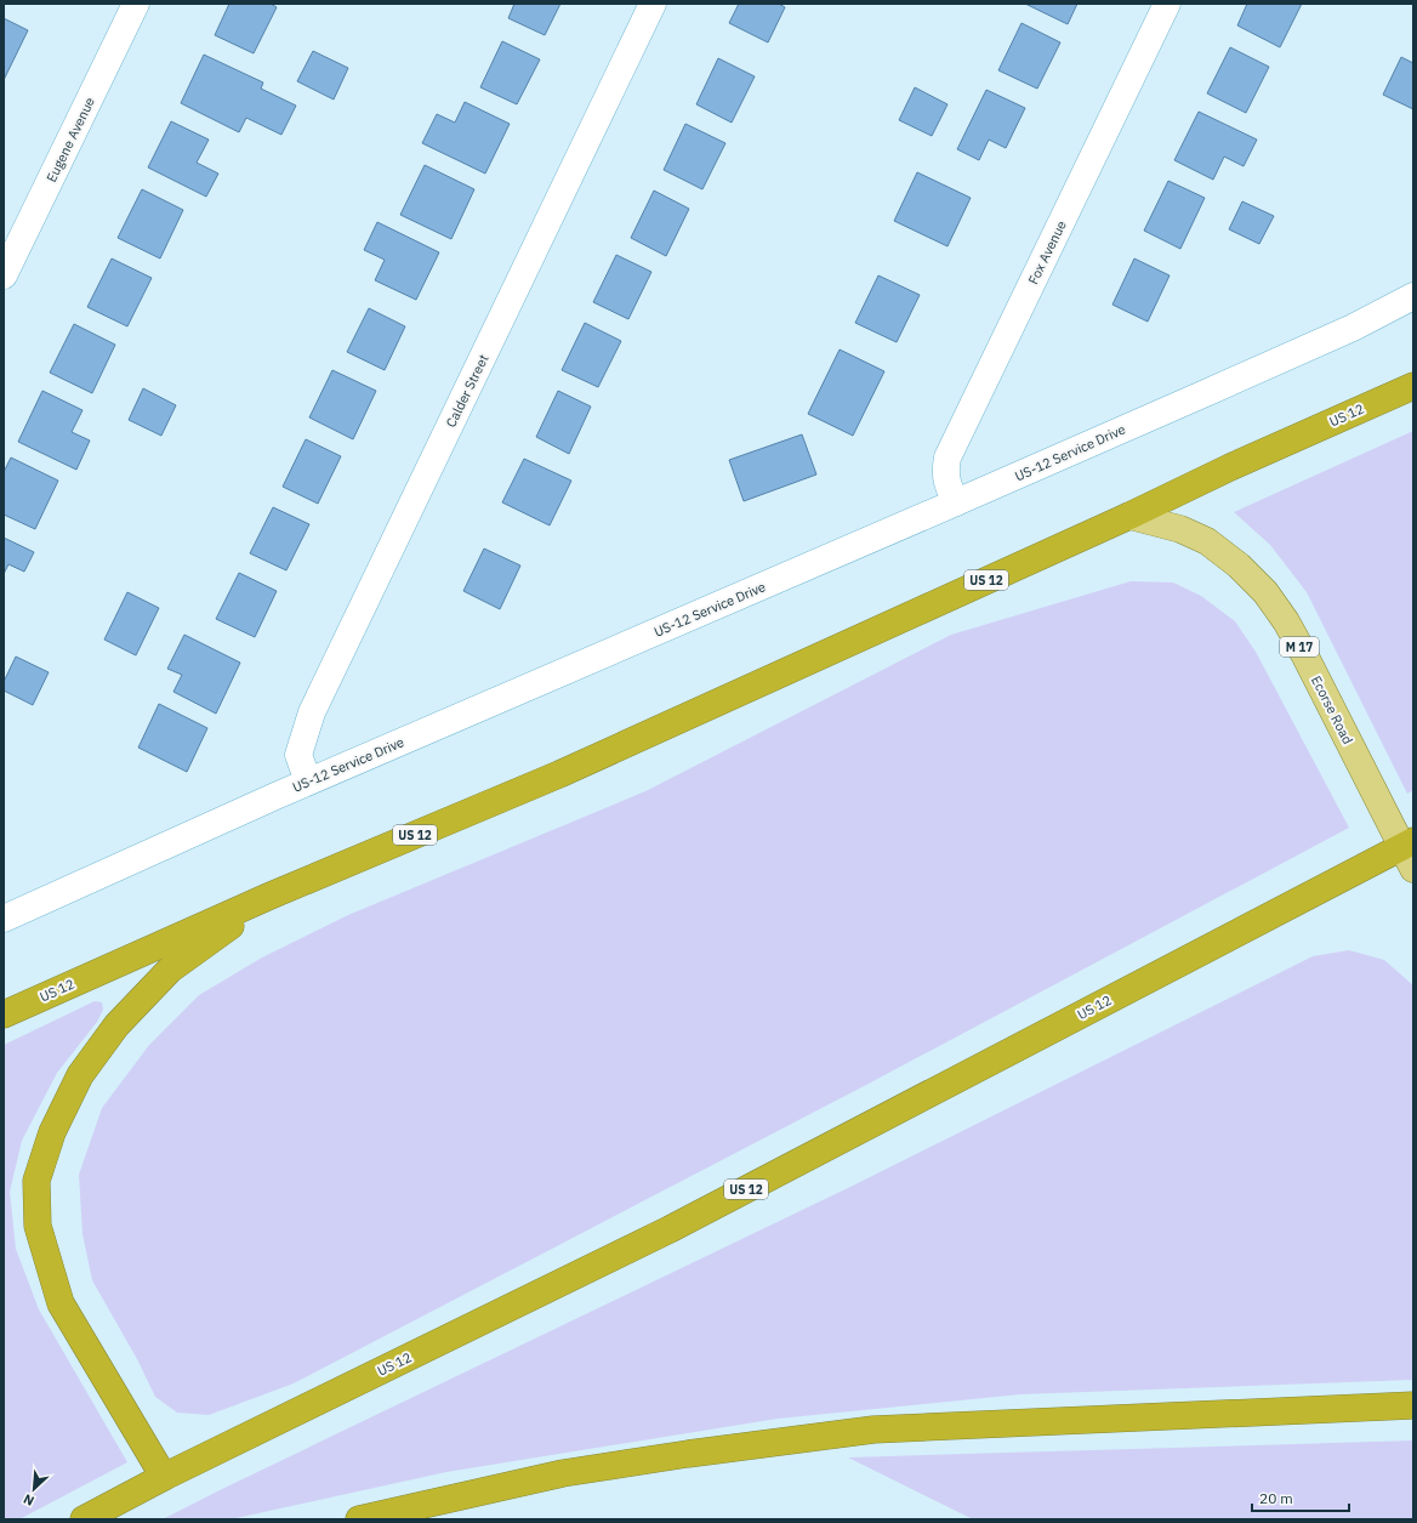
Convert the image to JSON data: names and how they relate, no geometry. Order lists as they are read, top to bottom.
{
  "streets": {
    "highway": ["US 12"],
    "main road": ["M 17", "Ecorse Road"],
    "street": [
      "Eugene Avenue",
      "Fox Avenue",
      "Calder Street",
      "US-12 Service Drive"
    ]
  },
  "crossings": [
    ["Fox Avenue", "US-12 Service Drive"],
    ["Calder Street", "US-12 Service Drive"],
    ["US 12", "Ecorse Road"]
  ],
  "scale_bar": "20 m",
  "north": "bottom left"
}
